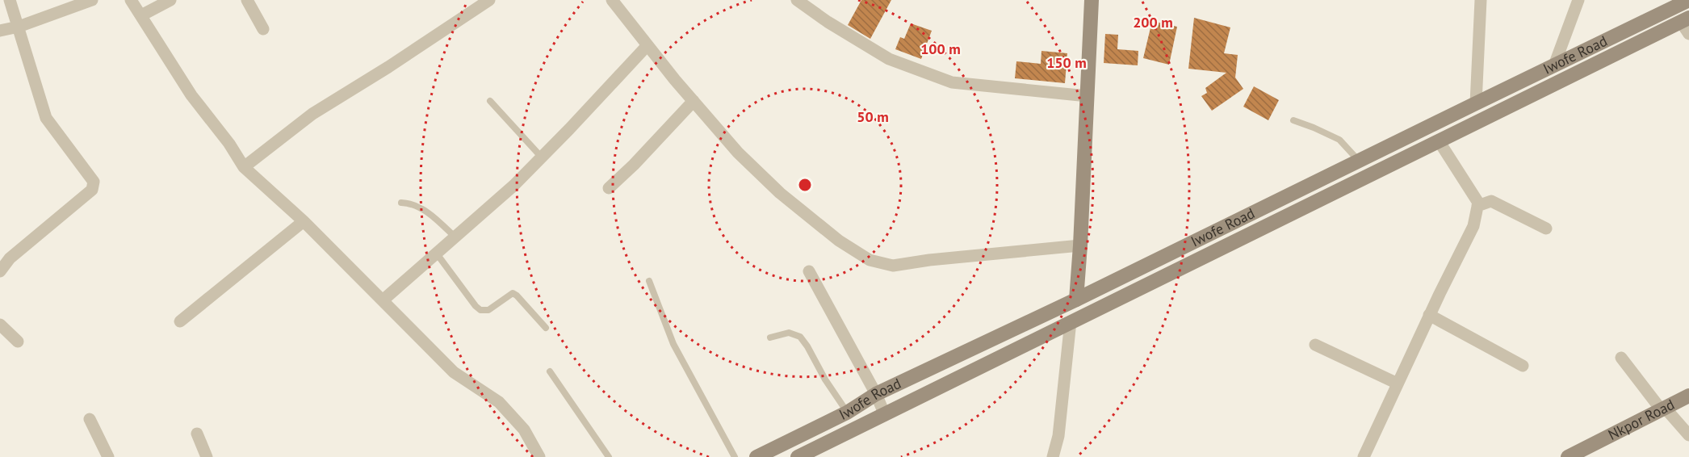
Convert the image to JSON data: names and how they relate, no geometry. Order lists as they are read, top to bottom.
{
  "streets": {
    "street": ["Iwofe Road", "Nkpor Road"]
  },
  "rings": [
    "200 m",
    "100 m",
    "150 m",
    "50 m"
  ]
}
